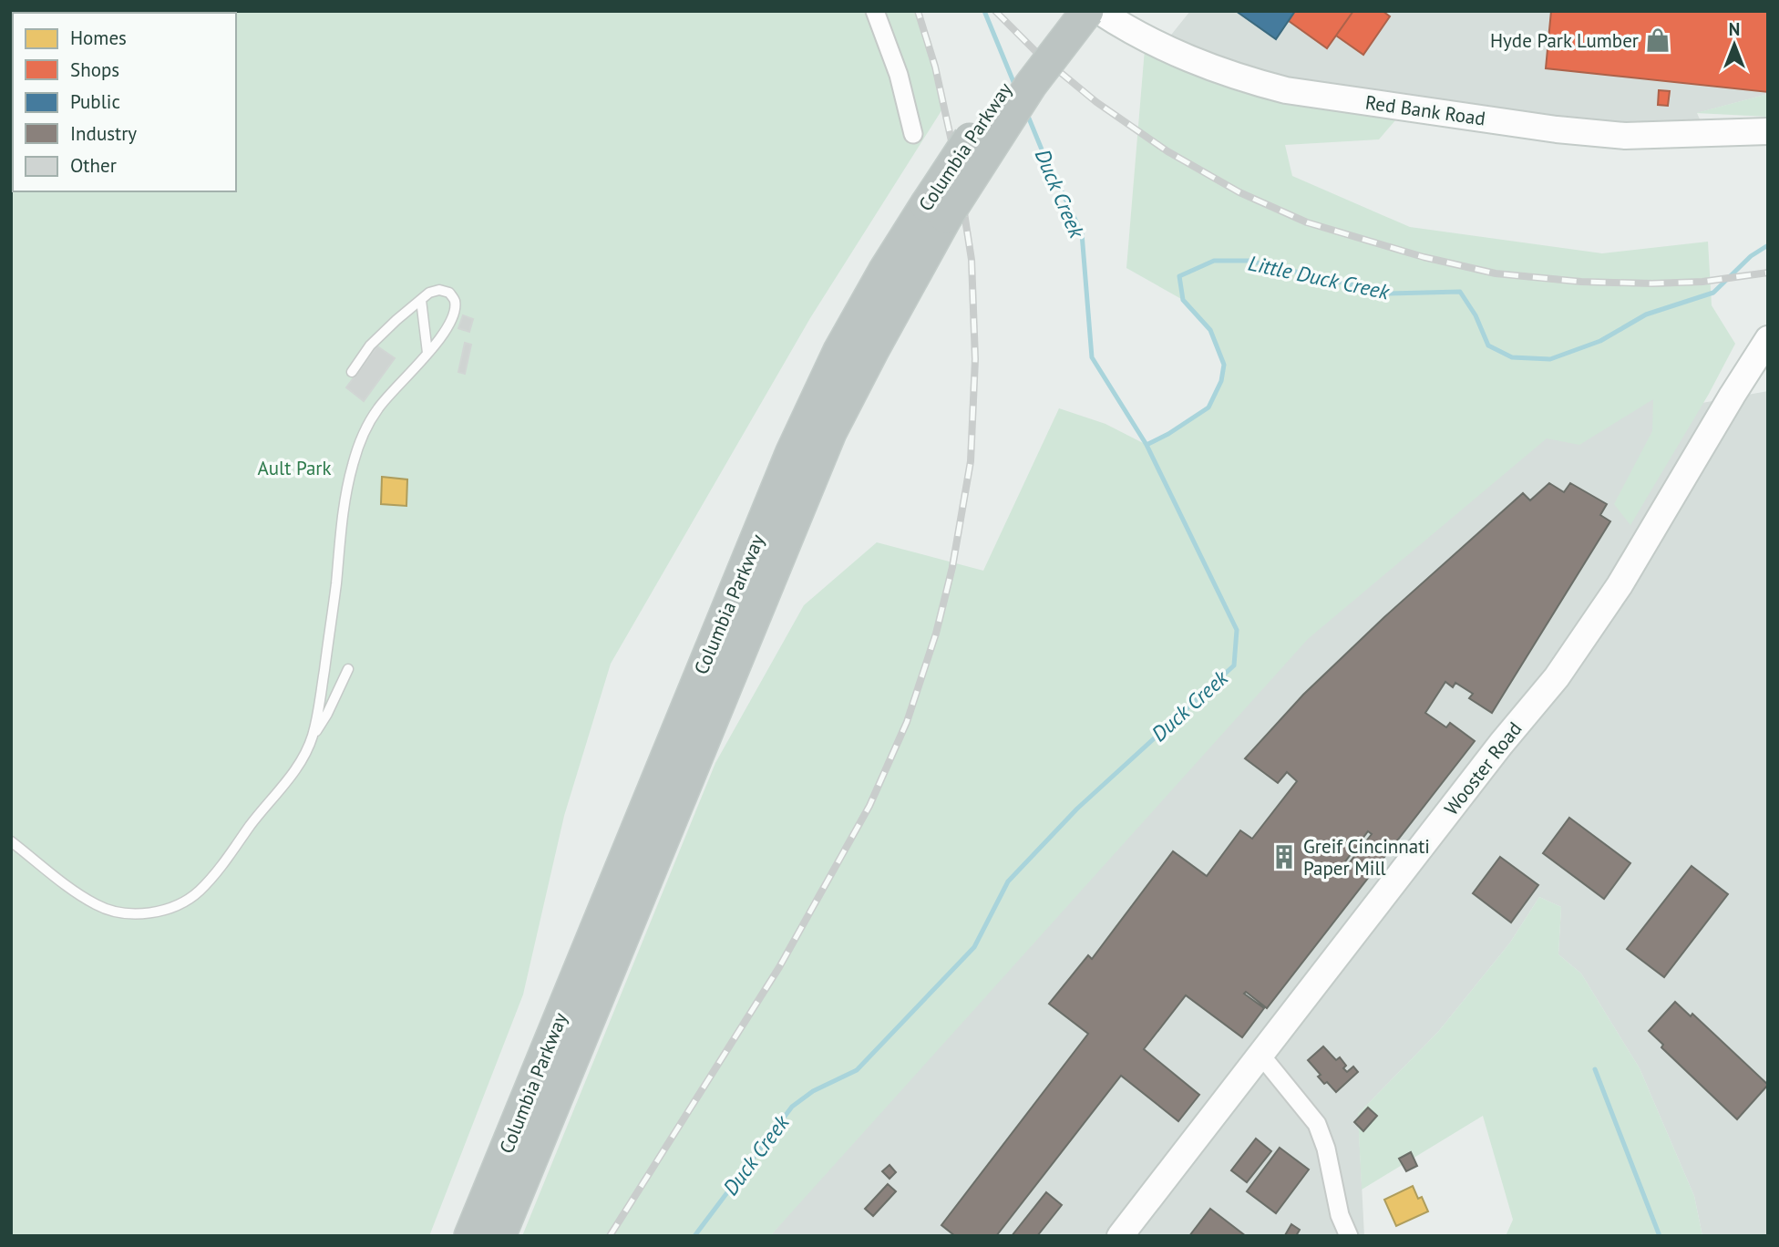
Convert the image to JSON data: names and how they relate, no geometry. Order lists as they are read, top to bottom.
{
  "streets": {
    "highway": ["Columbia Parkway"],
    "street": ["Red Bank Road", "Wooster Road"]
  },
  "water": ["Duck Creek", "Little Duck Creek"],
  "parks": ["Ault Park"],
  "places": {
    "shop": ["Hyde Park Lumber"],
    "building": ["Greif Cincinnati Paper Mill"]
  },
  "legend": [
    "Homes",
    "Shops",
    "Public",
    "Industry",
    "Other"
  ],
  "north": "top"
}
